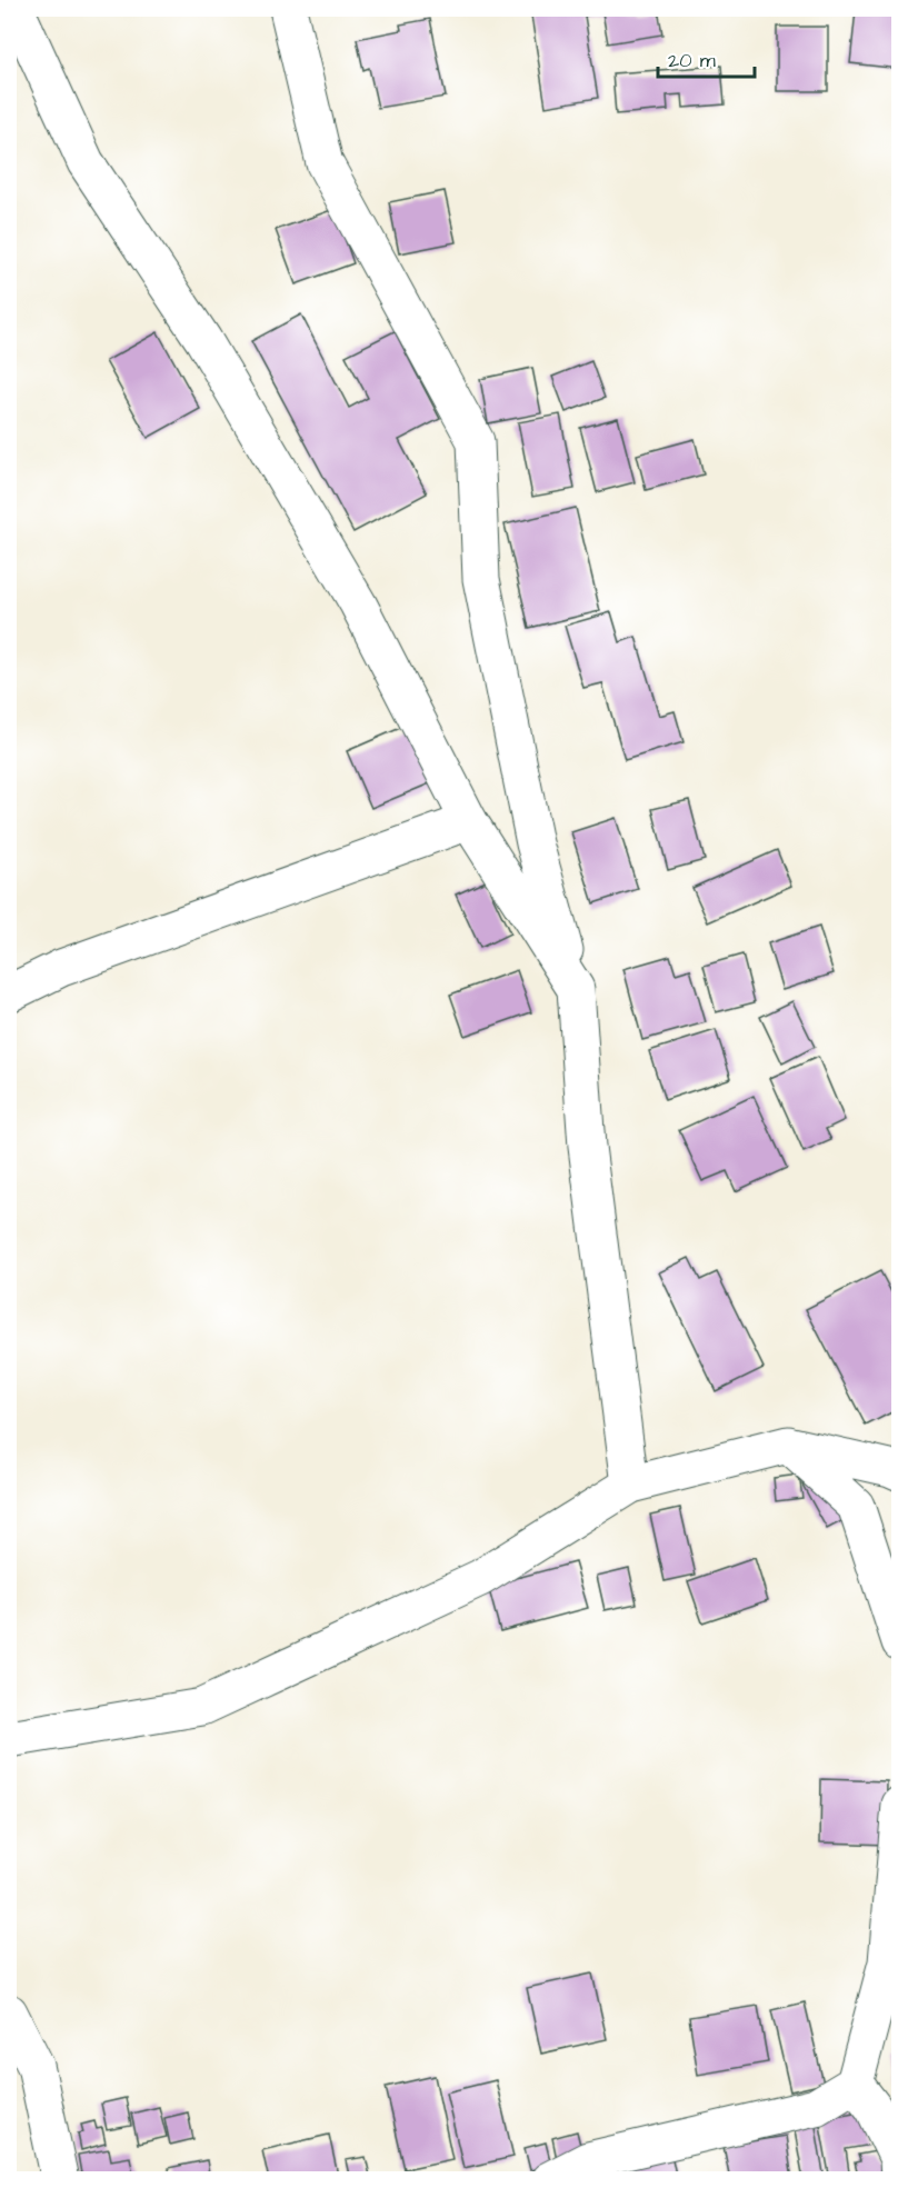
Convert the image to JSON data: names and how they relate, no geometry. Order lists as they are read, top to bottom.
{
  "scale_bar": "20 m"
}
